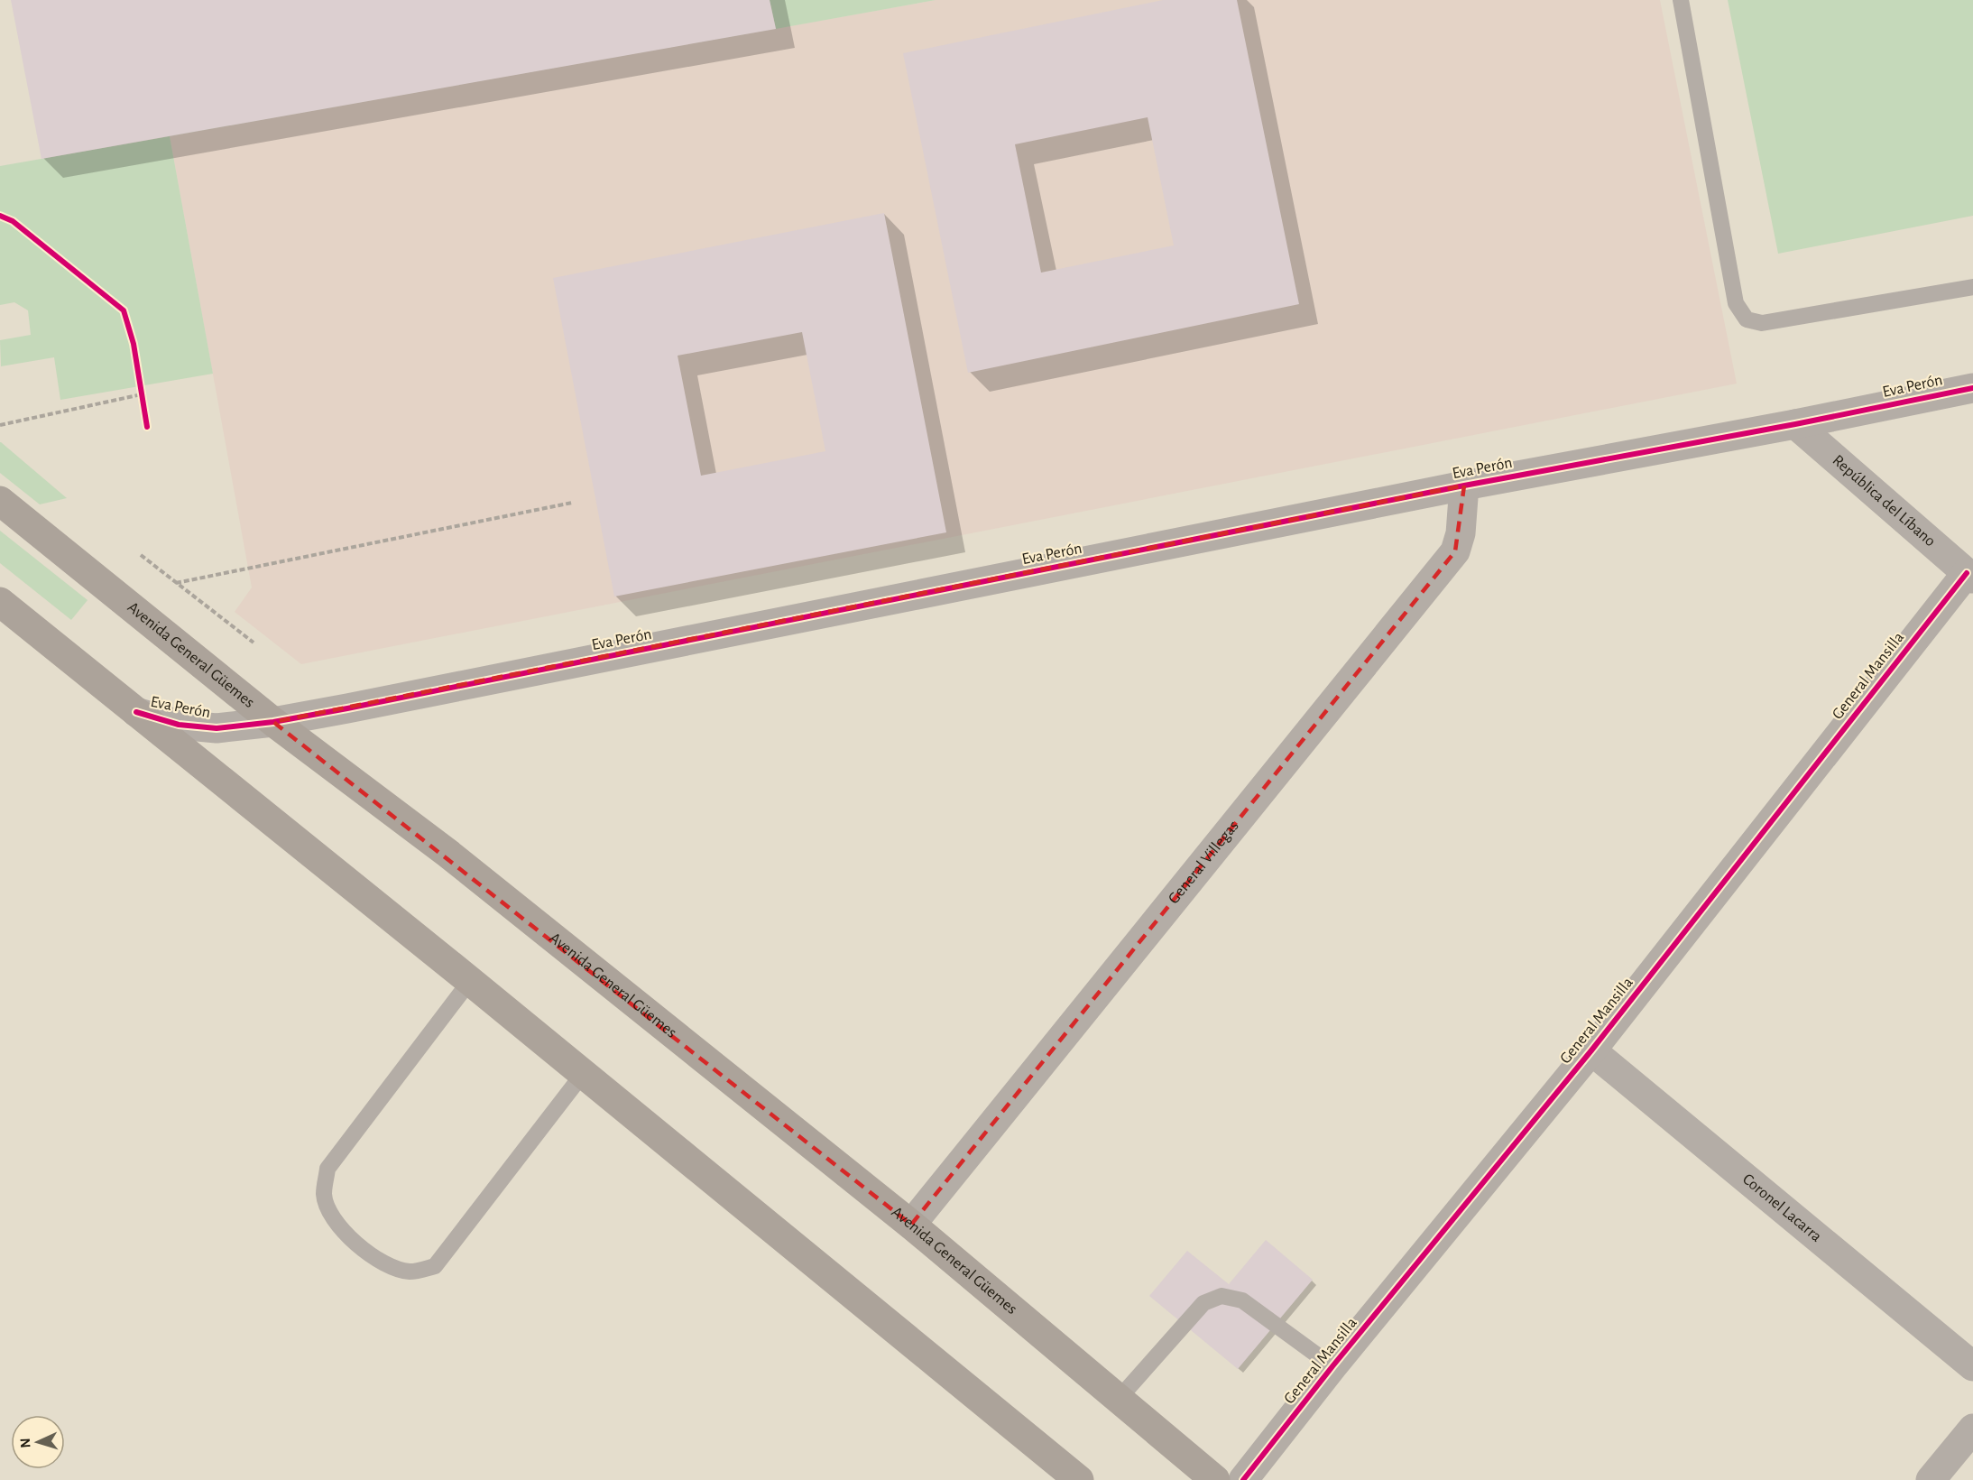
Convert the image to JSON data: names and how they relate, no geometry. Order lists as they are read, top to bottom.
{
  "streets": {
    "main road": ["Avenida General Güemes"],
    "street": [
      "Eva Perón",
      "República del Líbano",
      "General Mansilla",
      "General Villegas",
      "Coronel Lacarra"
    ]
  },
  "crossings": [
    ["Eva Perón", "República del Líbano"],
    ["Eva Perón", "Avenida General Güemes"],
    ["Eva Perón", "General Villegas"],
    ["República del Líbano", "General Mansilla"],
    ["Avenida General Güemes", "General Villegas"],
    ["General Mansilla", "Coronel Lacarra"]
  ],
  "north": "left"
}
